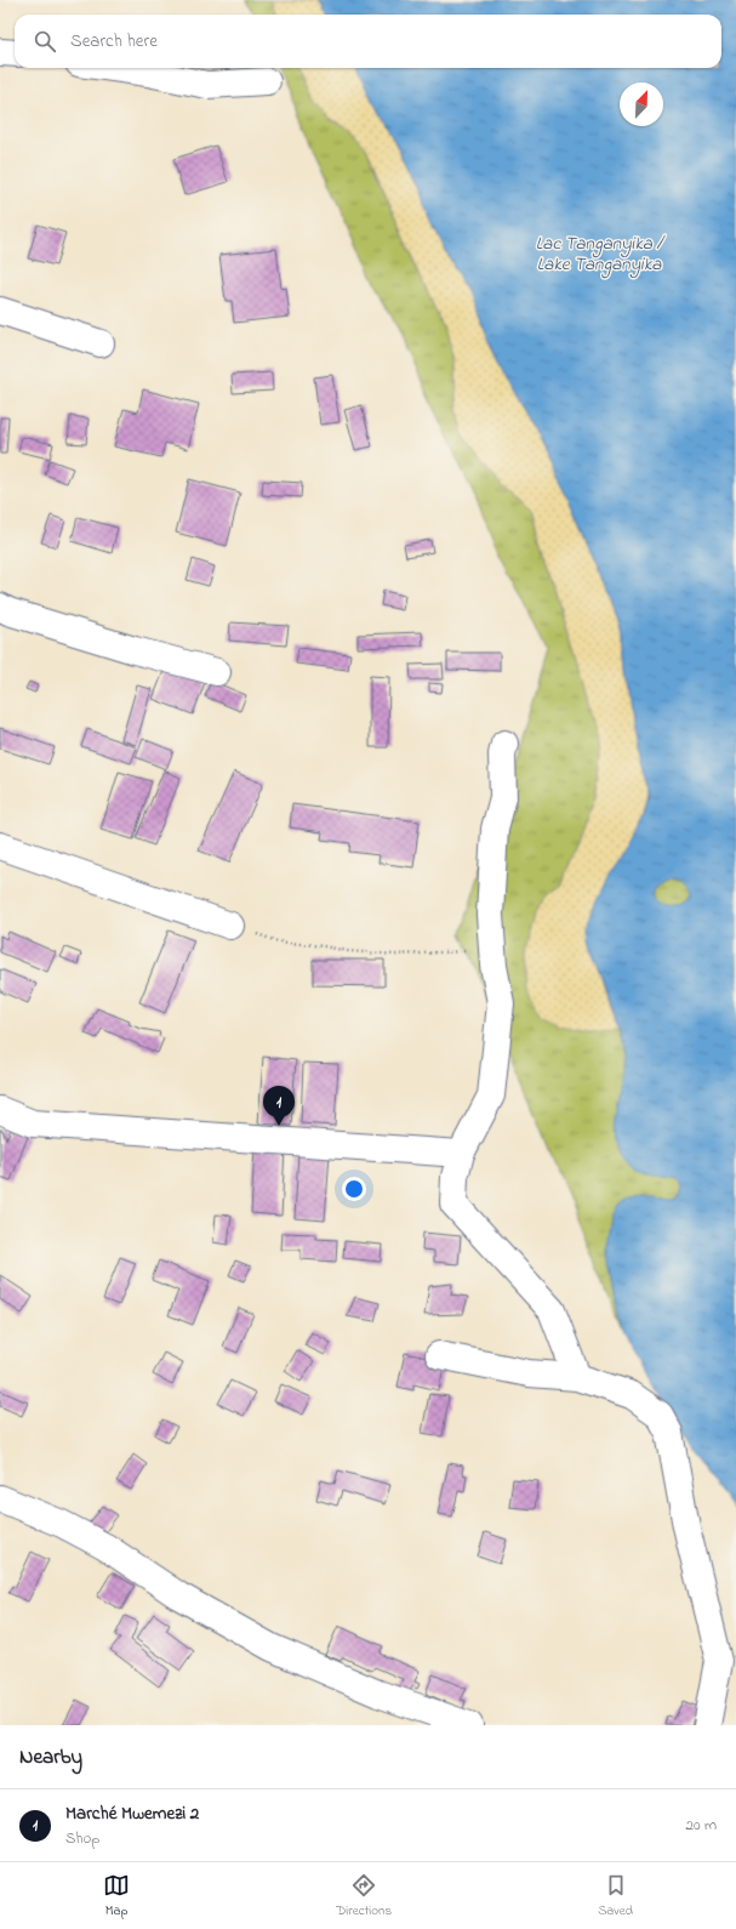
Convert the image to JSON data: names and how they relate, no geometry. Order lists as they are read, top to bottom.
{
  "water": ["Lac Tanganyika / Lake Tanganyika"],
  "north": "top right",
  "page": {
    "search": "Search here",
    "pins": "1",
    "heading": "Nearby",
    "list": [
      {
        "mark": "1",
        "name": "Marché Mwemezi 2",
        "note": "Shop",
        "value": "20 m"
      }
    ],
    "nav": ["Map", "Directions", "Saved"]
  }
}
